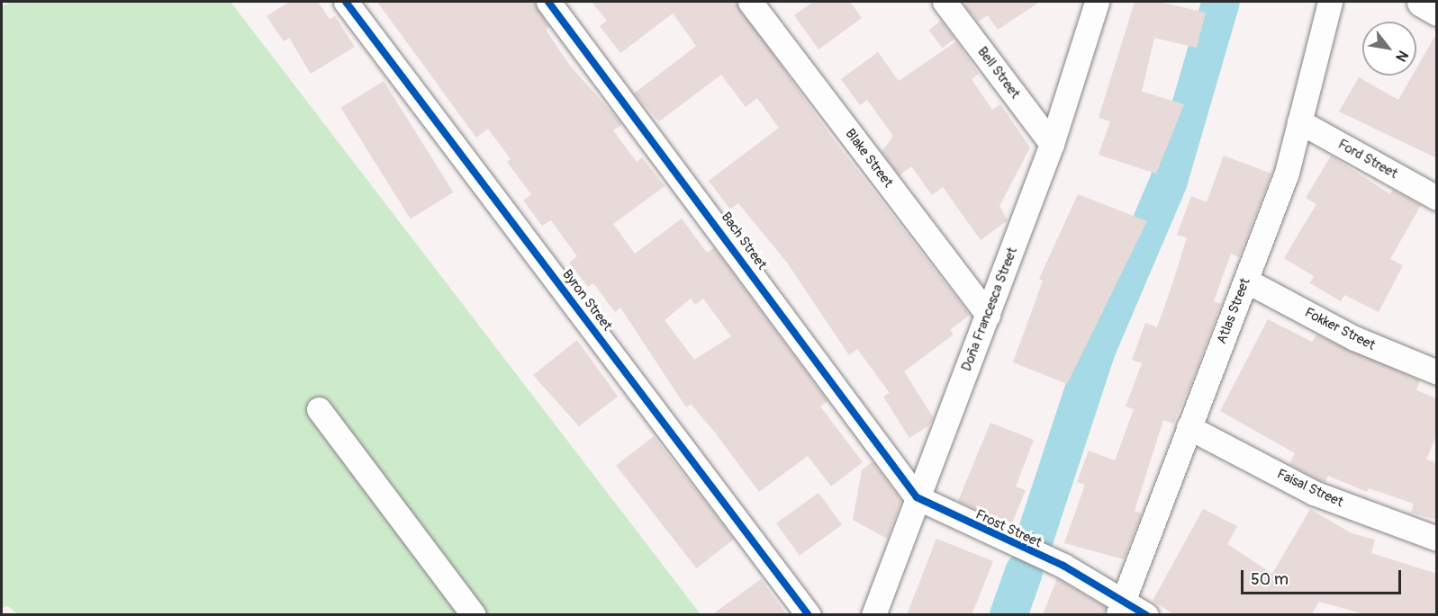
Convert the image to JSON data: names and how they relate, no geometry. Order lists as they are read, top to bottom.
{
  "streets": {
    "street": [
      "Bell Street",
      "Blake Street",
      "Ford Street",
      "Bach Street",
      "Byron Street",
      "Doña Francesca Street",
      "Atlas Street",
      "Fokker Street",
      "Faisal Street",
      "Frost Street"
    ]
  },
  "crossings": [
    ["Bell Street", "Doña Francesca Street"],
    ["Blake Street", "Doña Francesca Street"],
    ["Ford Street", "Atlas Street"],
    ["Bach Street", "Doña Francesca Street"],
    ["Bach Street", "Frost Street"],
    ["Doña Francesca Street", "Frost Street"],
    ["Atlas Street", "Fokker Street"],
    ["Atlas Street", "Faisal Street"],
    ["Atlas Street", "Frost Street"]
  ],
  "scale_bar": "50 m",
  "north": "bottom right"
}
